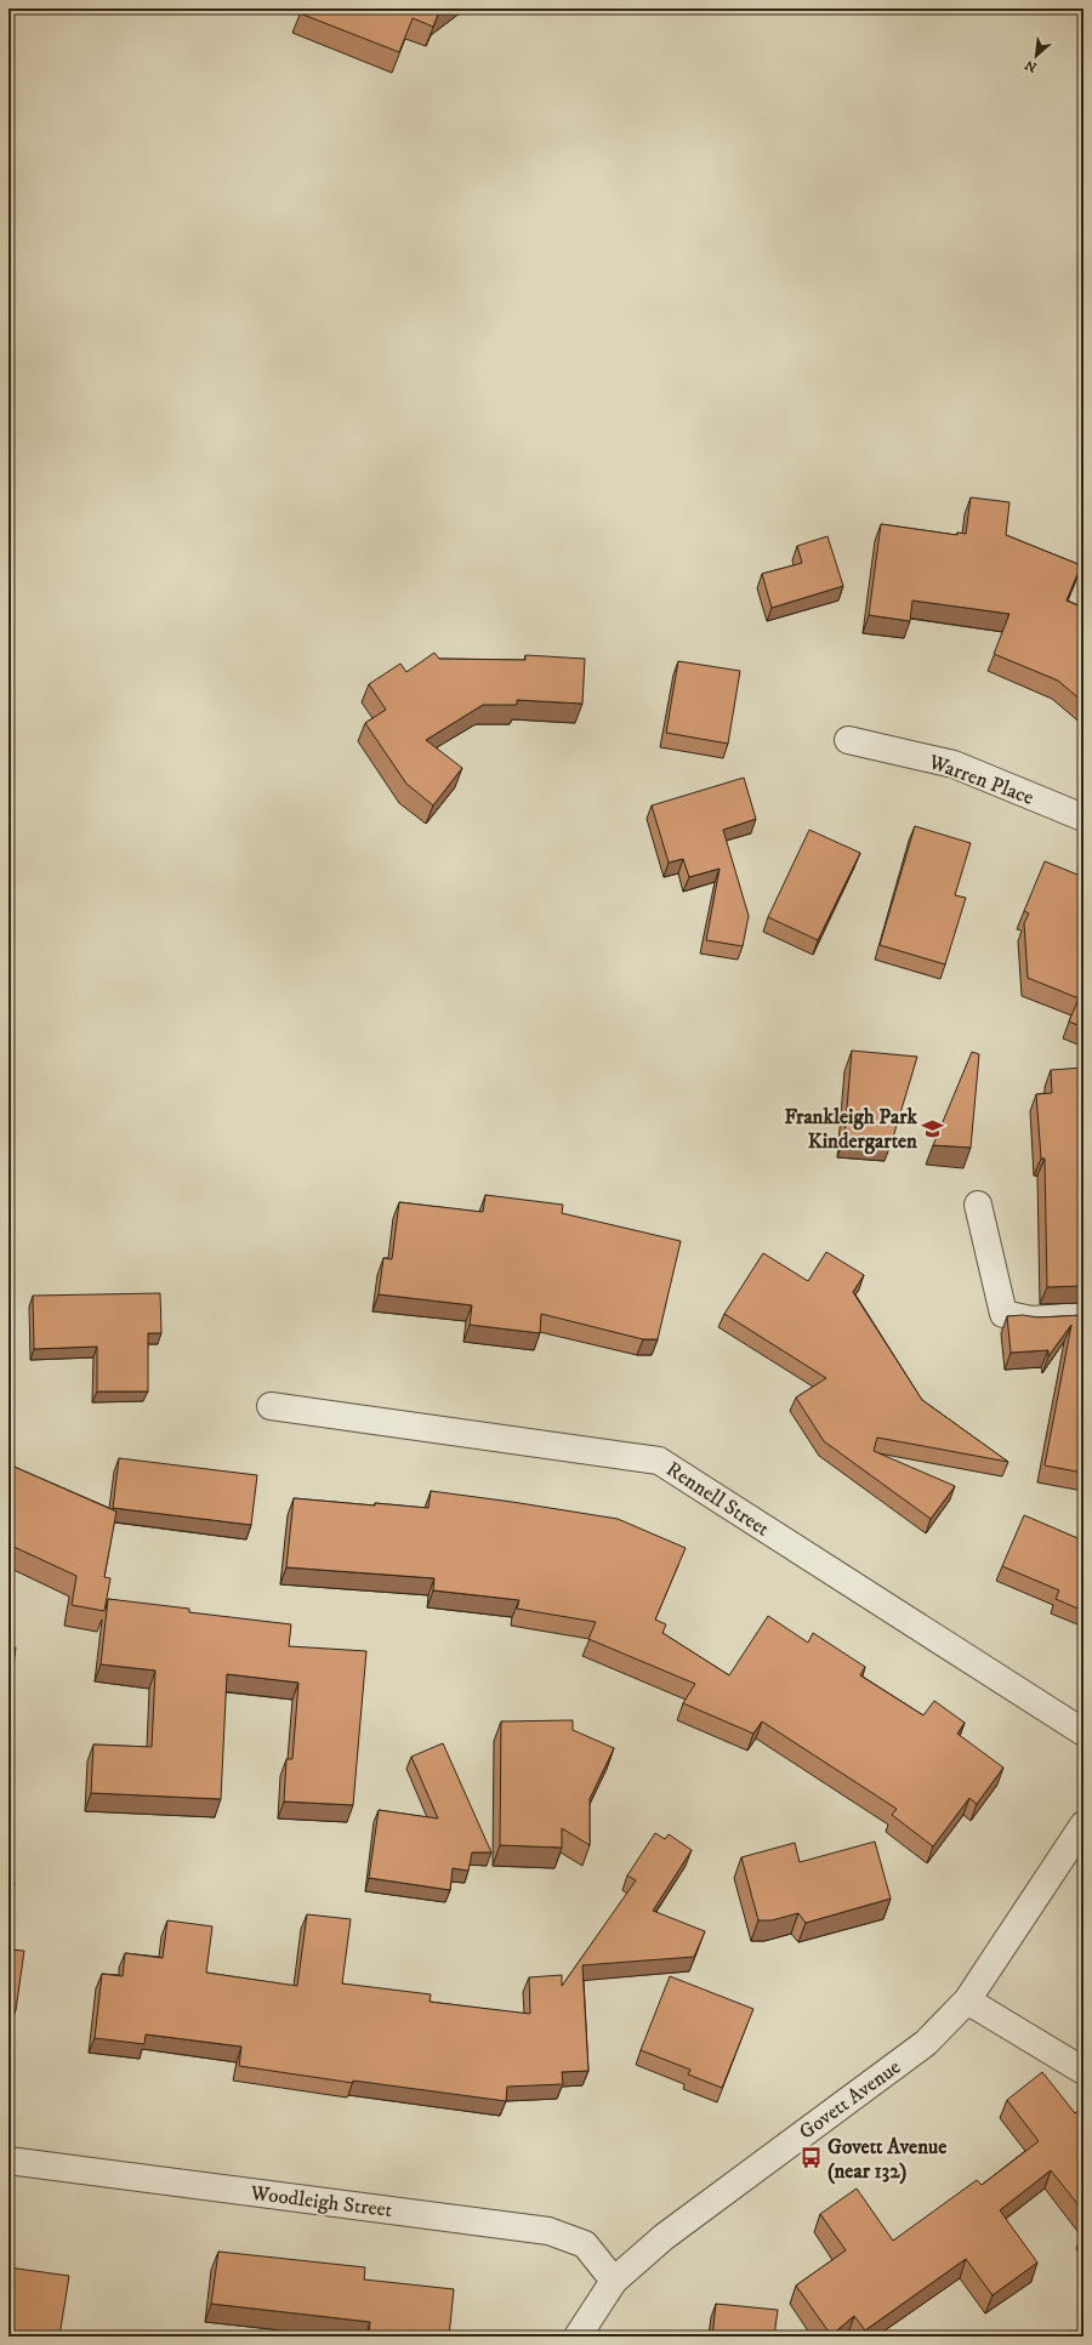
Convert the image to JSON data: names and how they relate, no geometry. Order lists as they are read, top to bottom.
{
  "streets": {
    "street": [
      "Warren Place",
      "Rennell Street",
      "Govett Avenue",
      "Woodleigh Street"
    ]
  },
  "crossings": [
    ["Govett Avenue", "Woodleigh Street"]
  ],
  "places": {
    "school or university": ["Frankleigh Park Kindergarten"],
    "bus stop": ["Govett Avenue (near 132)"]
  },
  "north": "bottom left"
}
